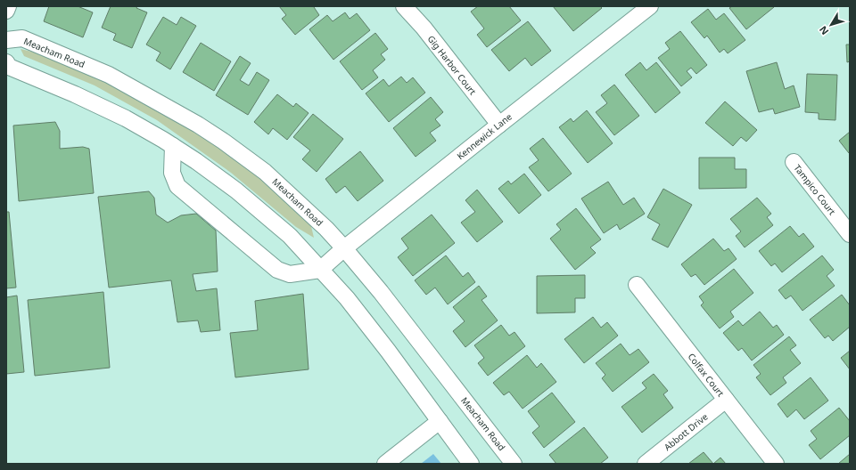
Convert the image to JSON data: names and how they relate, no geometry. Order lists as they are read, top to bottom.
{
  "streets": {
    "street": [
      "Meacham Road",
      "Gig Harbor Court",
      "Kennewick Lane",
      "Tampico Court",
      "Colfax Court",
      "Abbott Drive"
    ]
  },
  "crossings": [
    ["Meacham Road", "Kennewick Lane"],
    ["Gig Harbor Court", "Kennewick Lane"],
    ["Colfax Court", "Abbott Drive"]
  ],
  "north": "bottom left"
}
